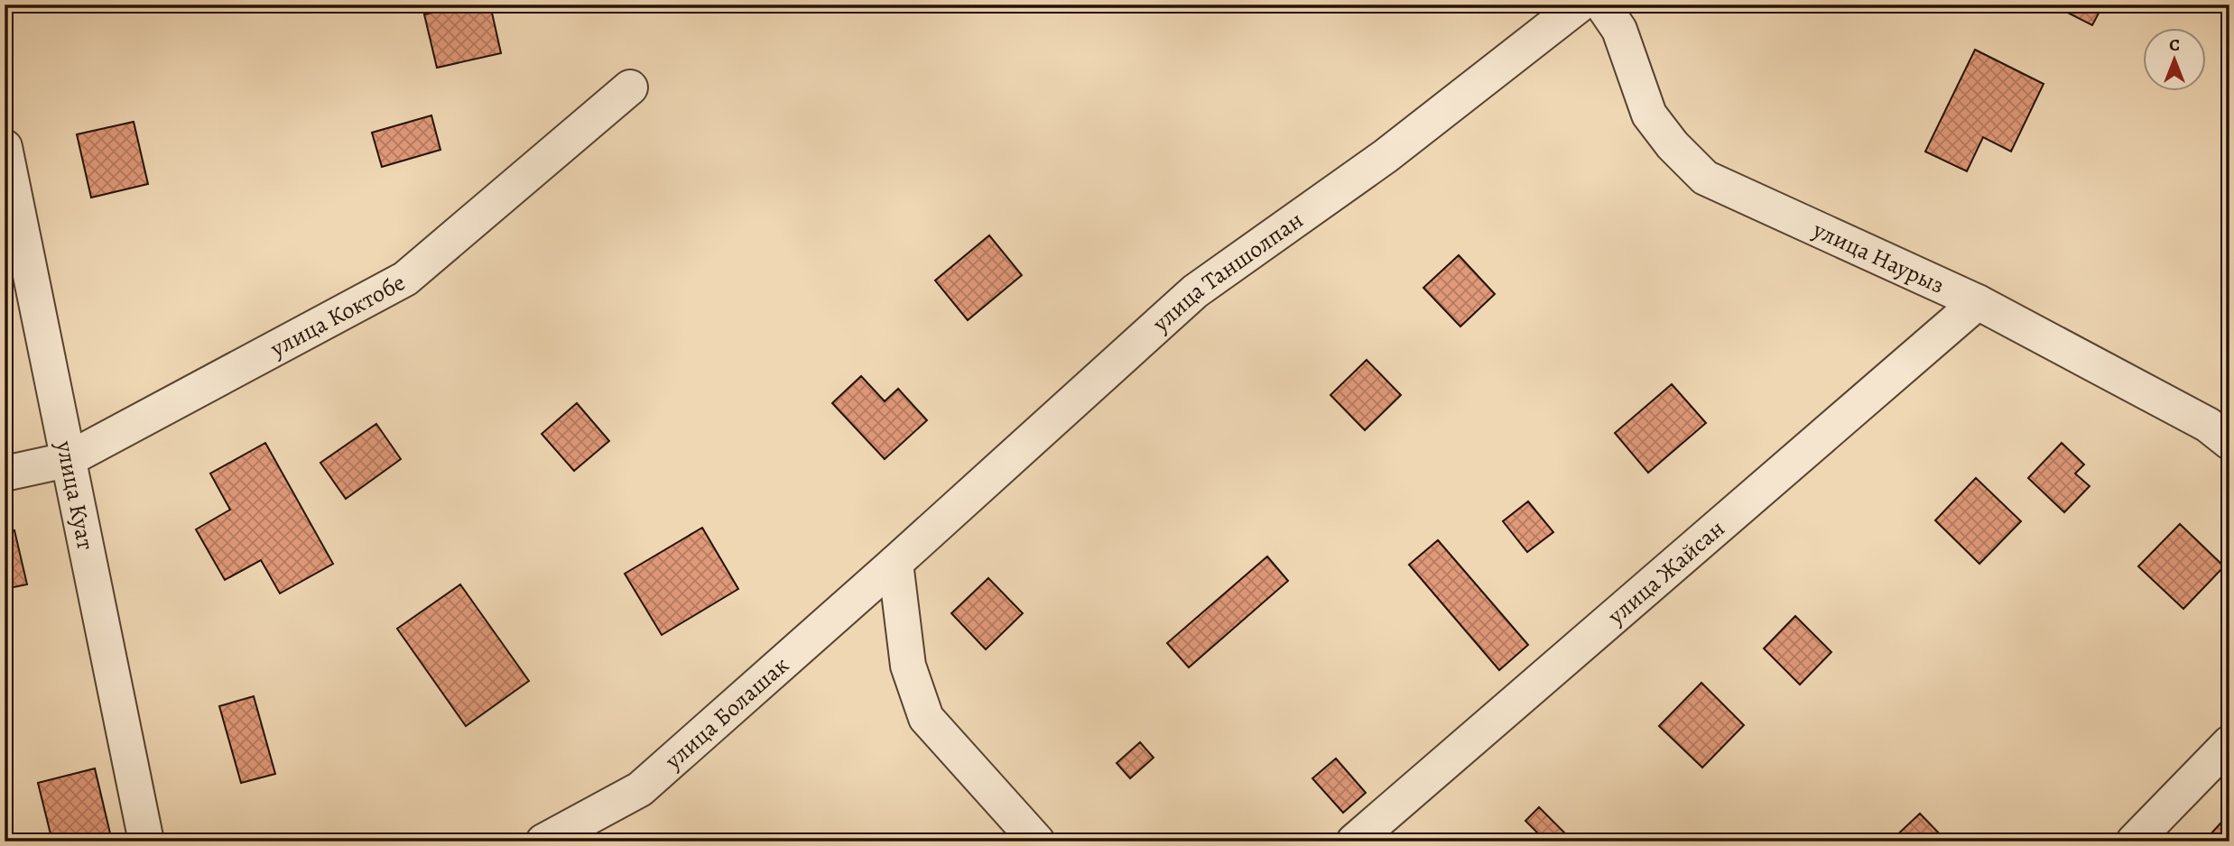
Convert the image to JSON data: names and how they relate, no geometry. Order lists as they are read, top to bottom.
{
  "streets": {
    "street": [
      "улица Наурыз",
      "улица Таншолпан",
      "улица Коктобе",
      "улица Куат",
      "улица Жайсан",
      "улица Болашак"
    ]
  },
  "crossings": [
    ["улица Наурыз", "улица Жайсан"],
    ["улица Таншолпан", "улица Болашак"],
    ["улица Коктобе", "улица Куат"]
  ],
  "north": "top"
}
